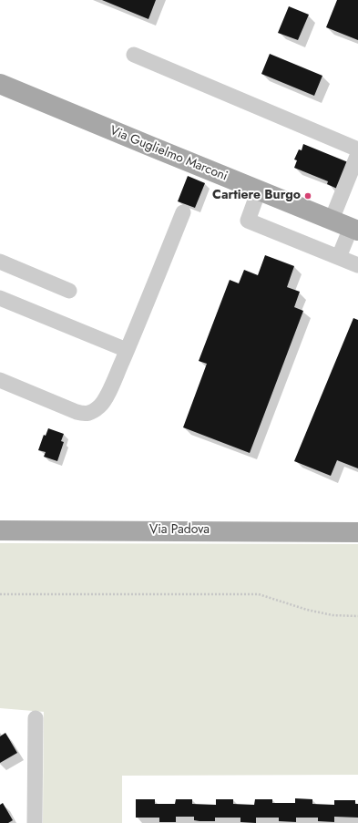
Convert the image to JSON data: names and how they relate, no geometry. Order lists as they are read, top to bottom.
{
  "streets": {
    "main road": ["Via Guglielmo Marconi", "Via Padova"]
  },
  "places": ["Cartiere Burgo"]
}
